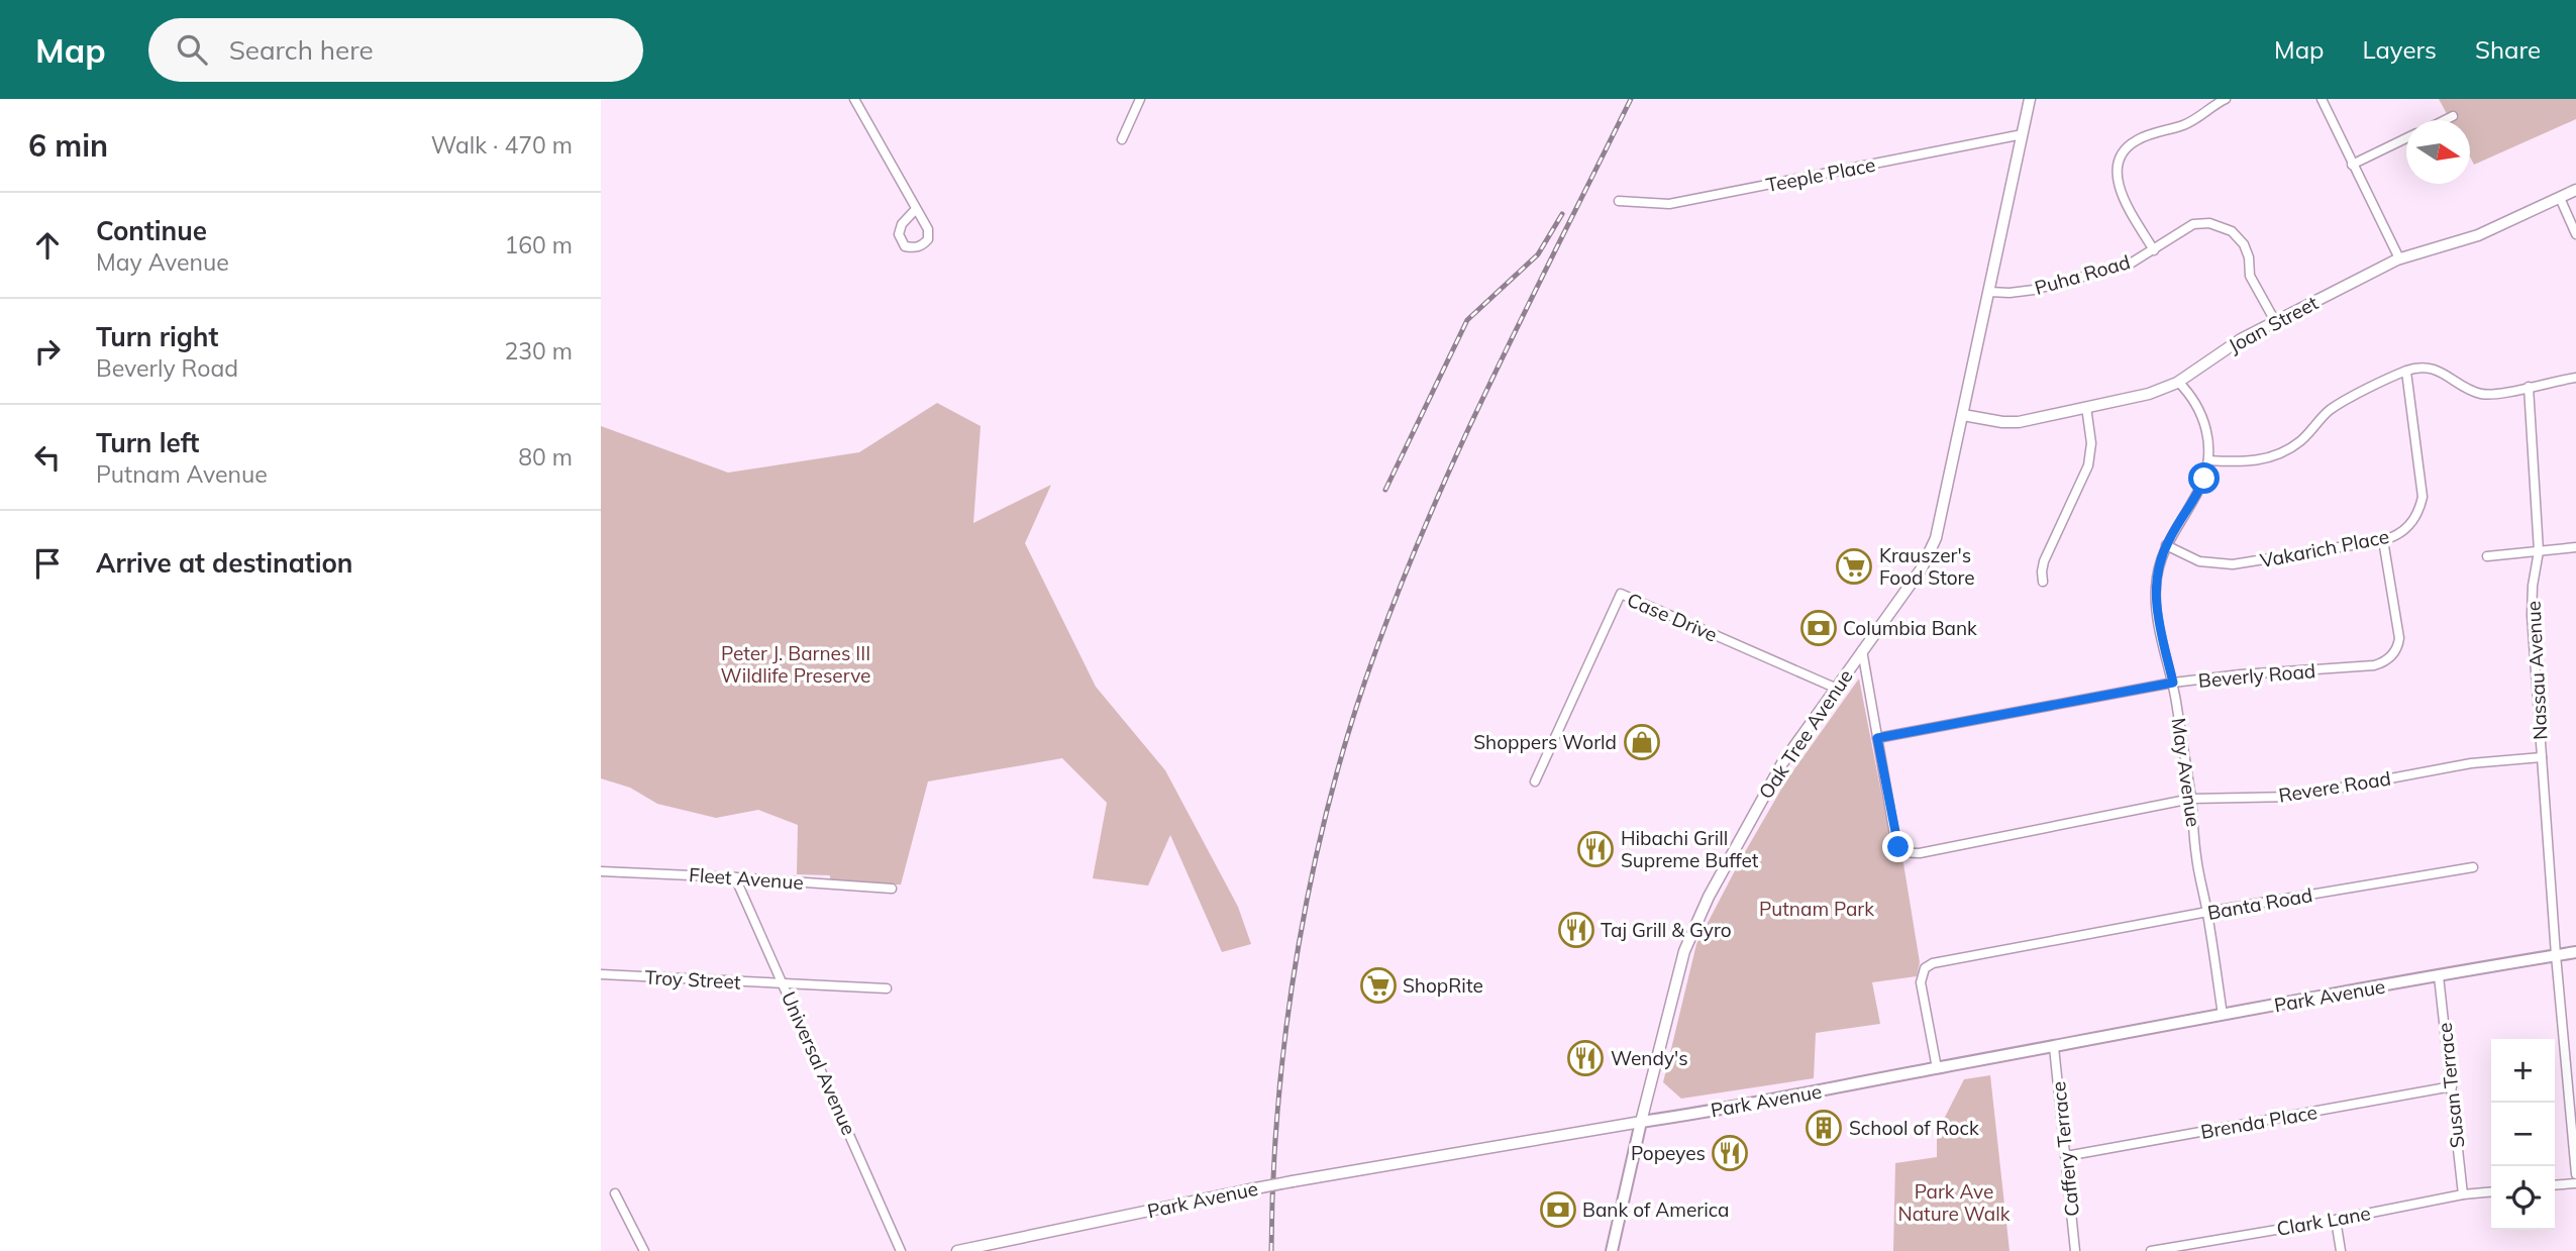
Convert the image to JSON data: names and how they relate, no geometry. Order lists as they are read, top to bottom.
{
  "streets": {
    "main road": ["Oak Tree Avenue", "Park Avenue"],
    "street": [
      "Teeple Place",
      "Puha Road",
      "Joan Street",
      "Vakarich Place",
      "Case Drive",
      "Nassau Avenue",
      "Beverly Road",
      "May Avenue",
      "Revere Road",
      "Fleet Avenue",
      "Banta Road",
      "Troy Street",
      "Universal Avenue",
      "Susan Terrace",
      "Brenda Place",
      "Caffery Terrace",
      "Clark Lane"
    ]
  },
  "crossings": [
    ["Teeple Place", "Oak Tree Avenue"],
    ["Puha Road", "Joan Street"],
    ["Puha Road", "Oak Tree Avenue"],
    ["Joan Street", "Oak Tree Avenue"],
    ["Joan Street", "May Avenue"],
    ["Vakarich Place", "Beverly Road"],
    ["Vakarich Place", "May Avenue"],
    ["Case Drive", "Oak Tree Avenue"],
    ["Nassau Avenue", "Revere Road"],
    ["Nassau Avenue", "Park Avenue"],
    ["Beverly Road", "May Avenue"],
    ["Beverly Road", "Revere Road"],
    ["Oak Tree Avenue", "Park Avenue"],
    ["May Avenue", "Revere Road"],
    ["May Avenue", "Banta Road"],
    ["May Avenue", "Park Avenue"],
    ["Fleet Avenue", "Universal Avenue"],
    ["Banta Road", "Park Avenue"],
    ["Troy Street", "Universal Avenue"],
    ["Park Avenue", "Susan Terrace"],
    ["Park Avenue", "Caffery Terrace"],
    ["Susan Terrace", "Brenda Place"],
    ["Susan Terrace", "Clark Lane"],
    ["Brenda Place", "Caffery Terrace"]
  ],
  "parks": ["Peter J. Barnes III Wildlife Preserve", "Putnam Park", "Park Ave Nature Walk"],
  "places": {
    "supermarket": ["Krauszer's Food Store", "ShopRite"],
    "bank": ["Columbia Bank", "Bank of America"],
    "shop": ["Shoppers World"],
    "restaurant": [
      "Hibachi Grill Supreme Buffet",
      "Taj Grill & Gyro",
      "Wendy's",
      "Popeyes"
    ],
    "building": ["School of Rock"]
  },
  "north": "right",
  "page": {
    "header": "Map",
    "search": "Search here",
    "nav": ["Map", "Layers", "Share"],
    "heading": ["6 min", "Walk · 470 m"],
    "list": [
      ["Continue", "May Avenue", "160 m"],
      ["Turn right", "Beverly Road", "230 m"],
      ["Turn left", "Putnam Avenue", "80 m"],
      "Arrive at destination"
    ],
    "map_buttons": ["+", "−"]
  }
}
